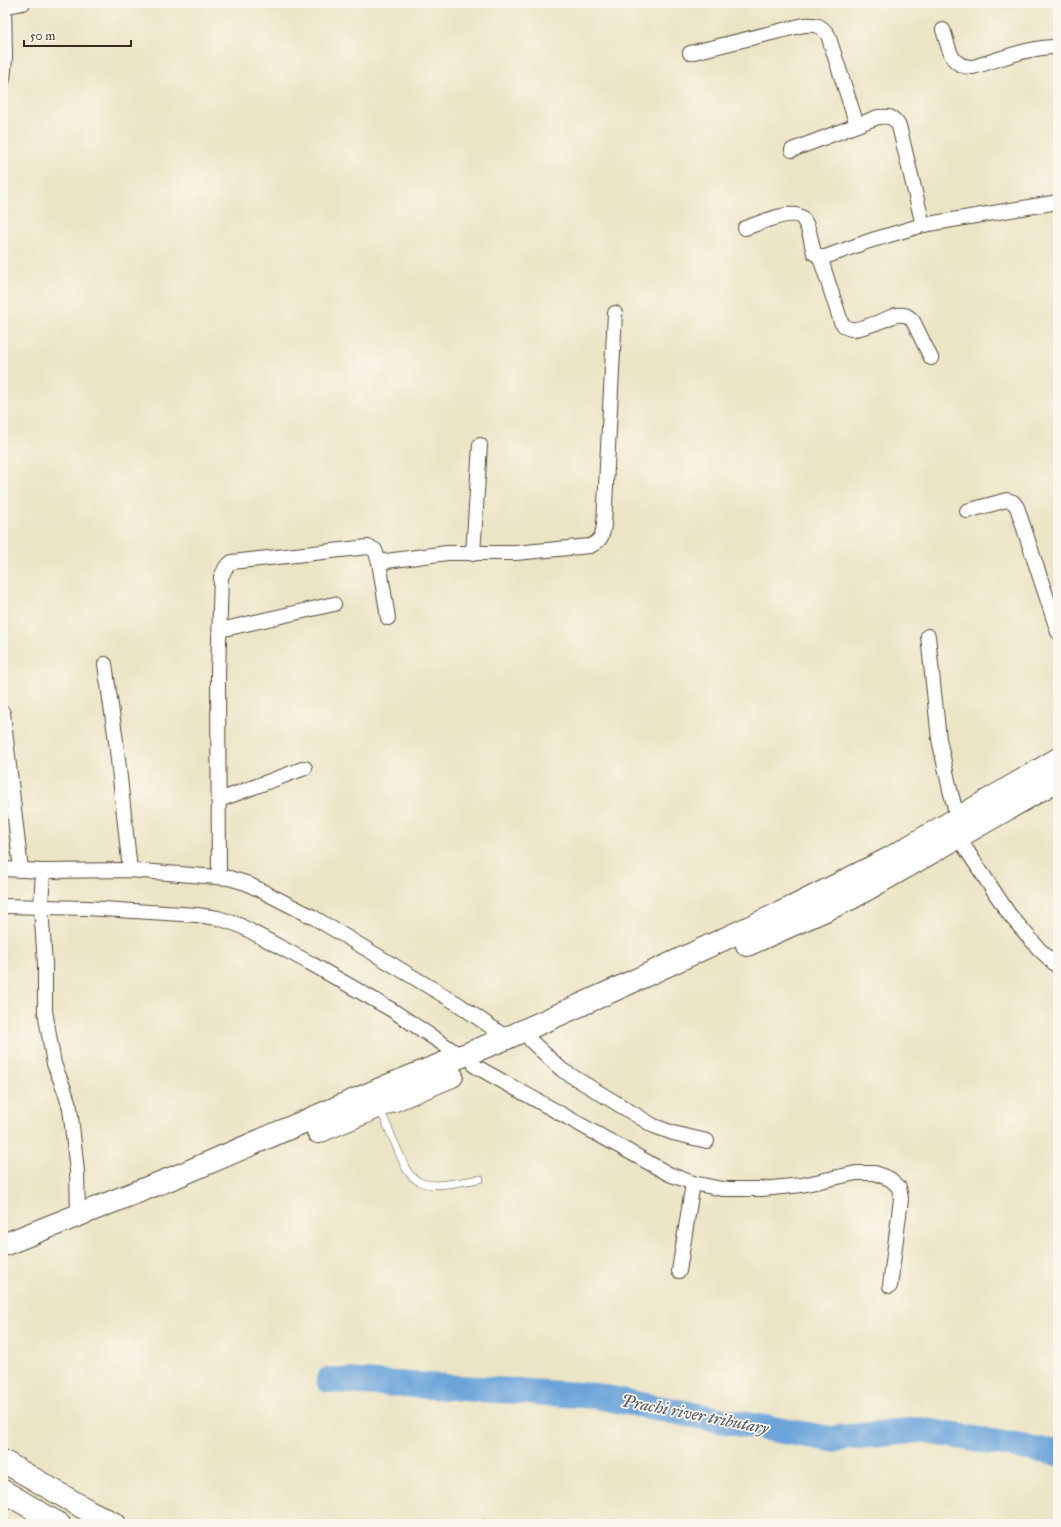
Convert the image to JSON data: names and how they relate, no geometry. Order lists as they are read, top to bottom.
{
  "water": ["Prachi river tributary"],
  "scale_bar": "50 m"
}
